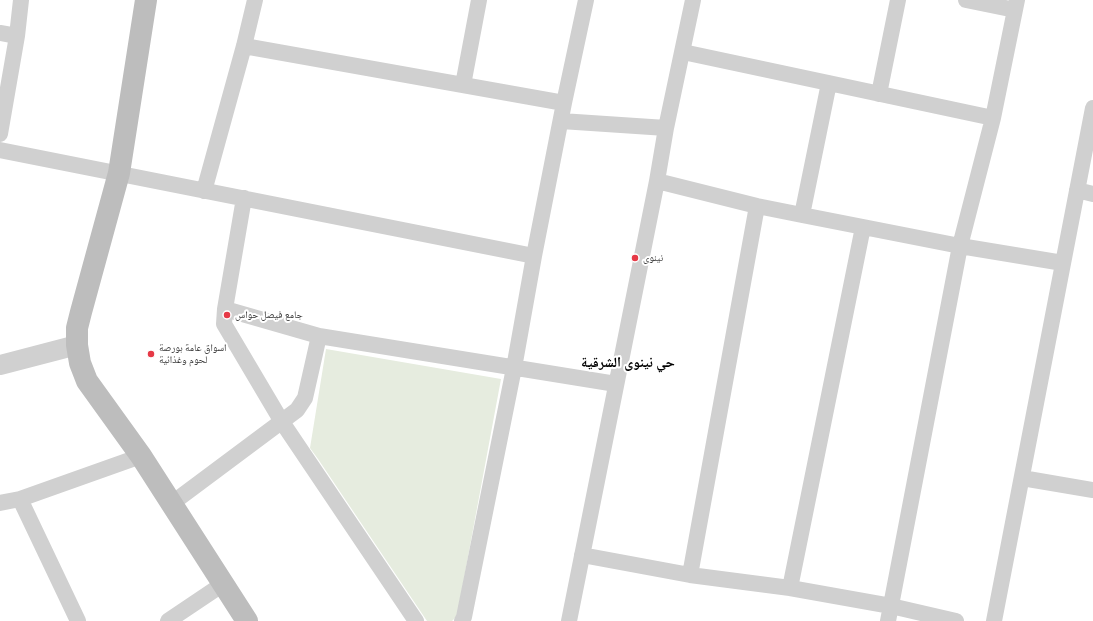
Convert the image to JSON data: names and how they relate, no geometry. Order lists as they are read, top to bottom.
{
  "districts": ["حي نينوى الشرقية"],
  "places": ["نينوى", "جامع فيصل حواس", "اسواق عامة بورصة لحوم وغذائية"]
}
